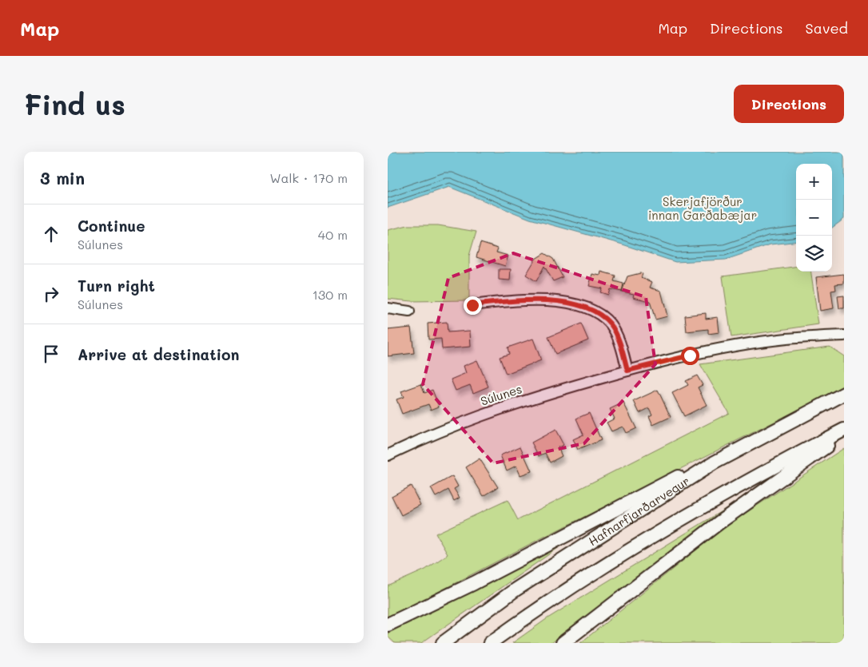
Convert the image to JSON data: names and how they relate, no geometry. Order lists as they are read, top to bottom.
{
  "streets": {
    "main road": ["Hafnarfjarðarvegur"],
    "street": ["Súlunes"]
  },
  "parks": ["Skerjafjörður innan Garðabæjar"],
  "page": {
    "header": "Map",
    "nav": ["Map", "Directions", "Saved"],
    "buttons": "Directions",
    "title": "Find us",
    "heading": ["3 min", "Walk · 170 m"],
    "map_buttons": ["+", "−"],
    "list": [
      ["Continue", "Súlunes", "40 m"],
      ["Turn right", "Súlunes", "130 m"],
      "Arrive at destination"
    ]
  }
}
